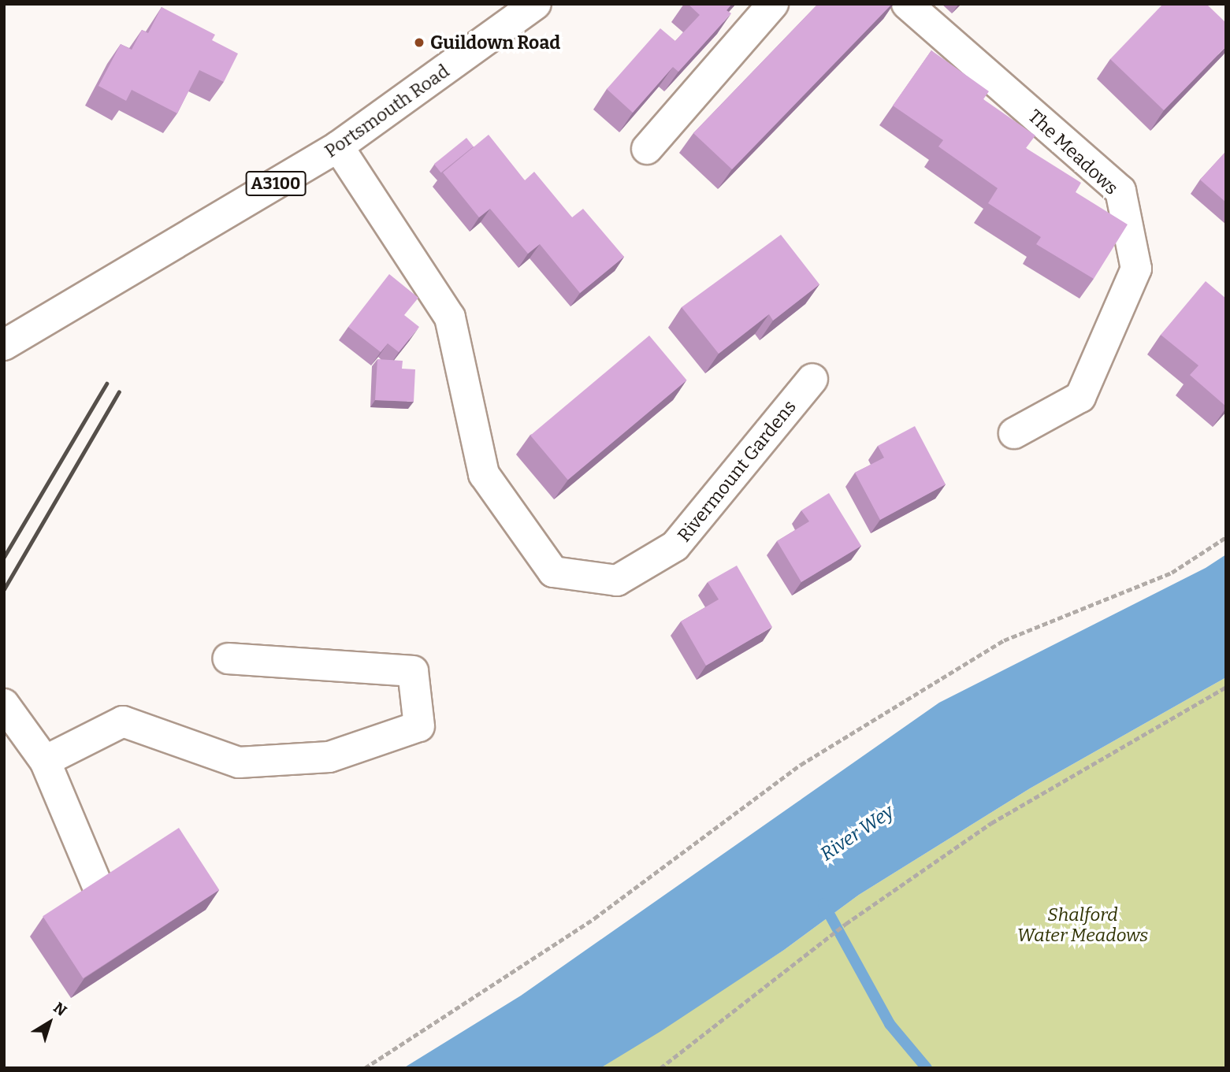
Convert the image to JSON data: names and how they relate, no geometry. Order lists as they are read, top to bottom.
{
  "streets": {
    "street": [
      "Portsmouth Road",
      "The Meadows",
      "A3100",
      "Rivermount Gardens"
    ]
  },
  "crossings": [
    ["Portsmouth Road", "Rivermount Gardens"]
  ],
  "water": ["River Wey"],
  "parks": ["Shalford Water Meadows"],
  "places": ["Guildown Road"],
  "north": "top right"
}
